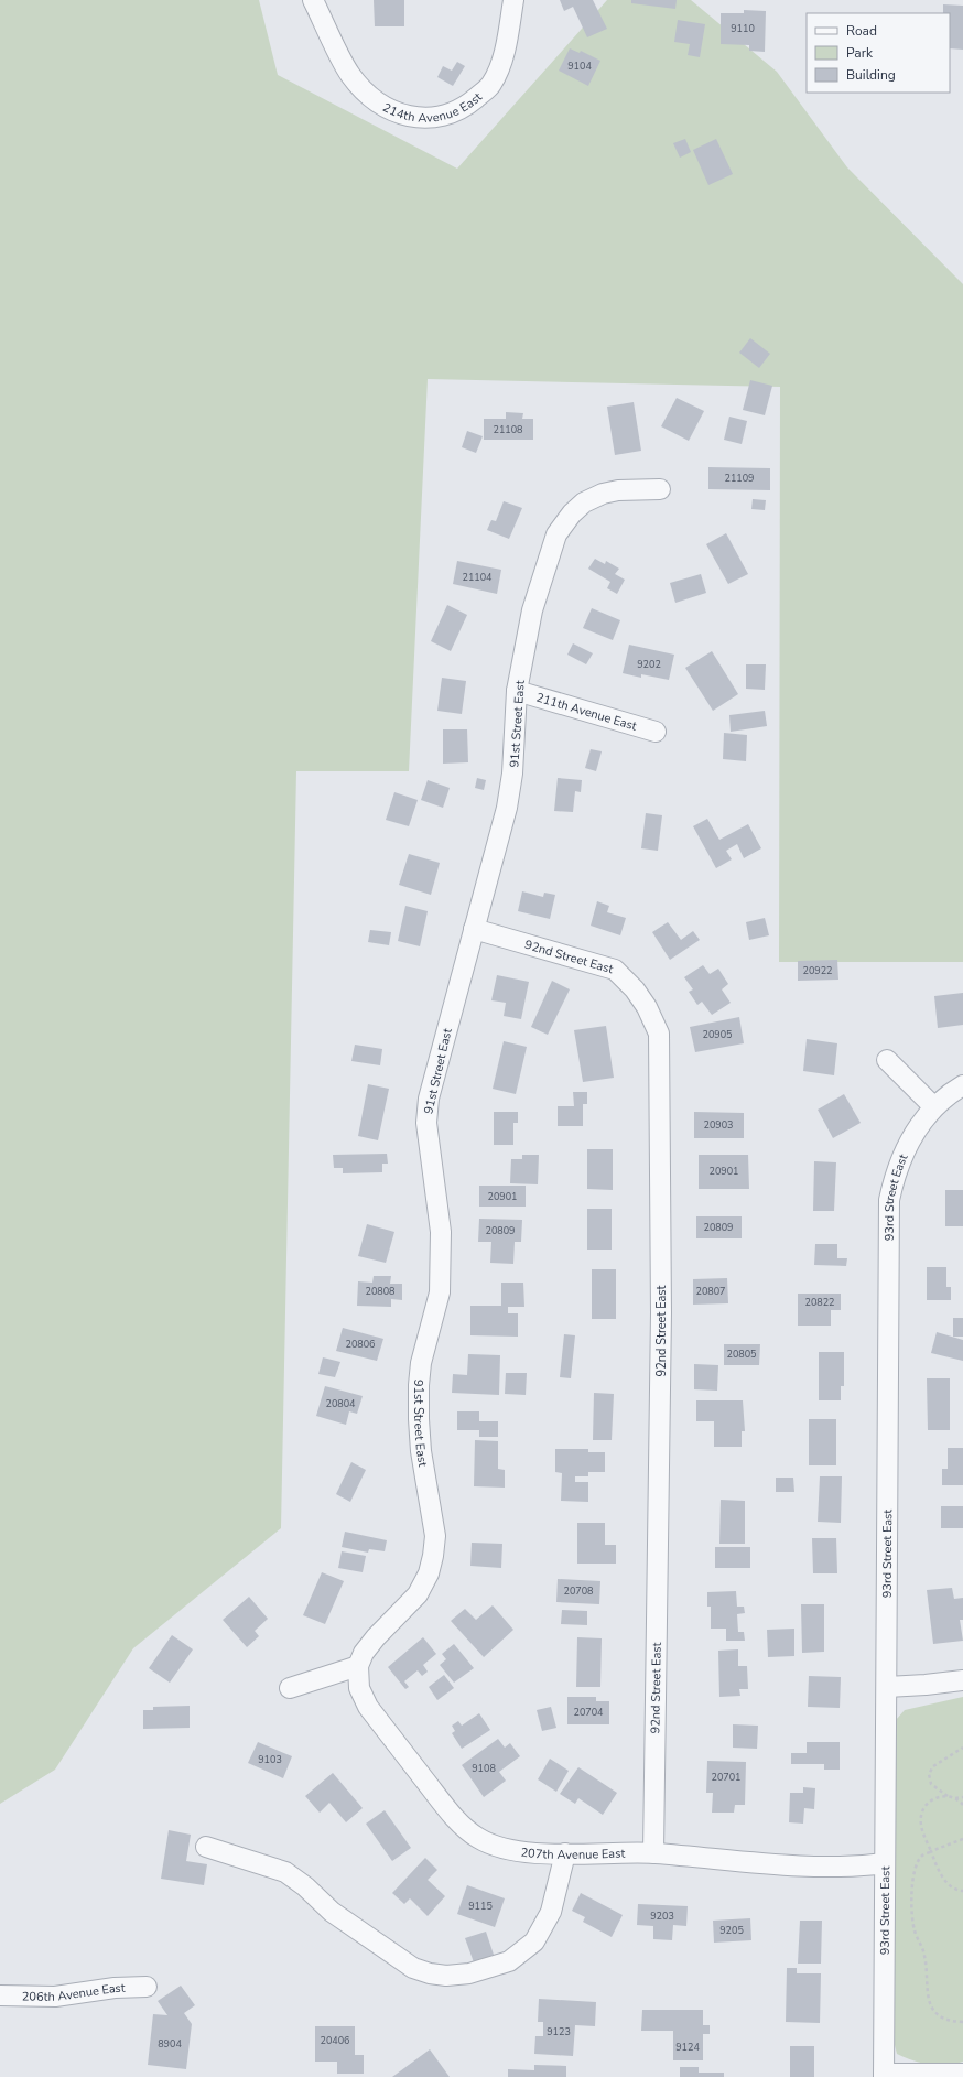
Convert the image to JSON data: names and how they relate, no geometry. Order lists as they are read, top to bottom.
{
  "streets": {
    "street": [
      "214th Avenue East",
      "211th Avenue East",
      "91st Street East",
      "92nd Street East",
      "93rd Street East",
      "207th Avenue East",
      "206th Avenue East"
    ]
  },
  "crossings": [
    ["211th Avenue East", "91st Street East"],
    ["91st Street East", "92nd Street East"],
    ["91st Street East", "207th Avenue East"],
    ["92nd Street East", "207th Avenue East"],
    ["93rd Street East", "207th Avenue East"]
  ],
  "house_numbers": [
    "9110",
    "9104",
    "21108",
    "21109",
    "21104",
    "9202",
    "20922",
    "20905",
    "20903",
    "20901",
    "20901",
    "20809",
    "20809",
    "20808",
    "20807",
    "20822",
    "20806",
    "20805",
    "20804",
    "20708",
    "20704",
    "9103",
    "9108",
    "20701",
    "9115",
    "9203",
    "9205",
    "9123",
    "20406",
    "8904",
    "9124"
  ],
  "legend": ["Road", "Park", "Building"]
}
